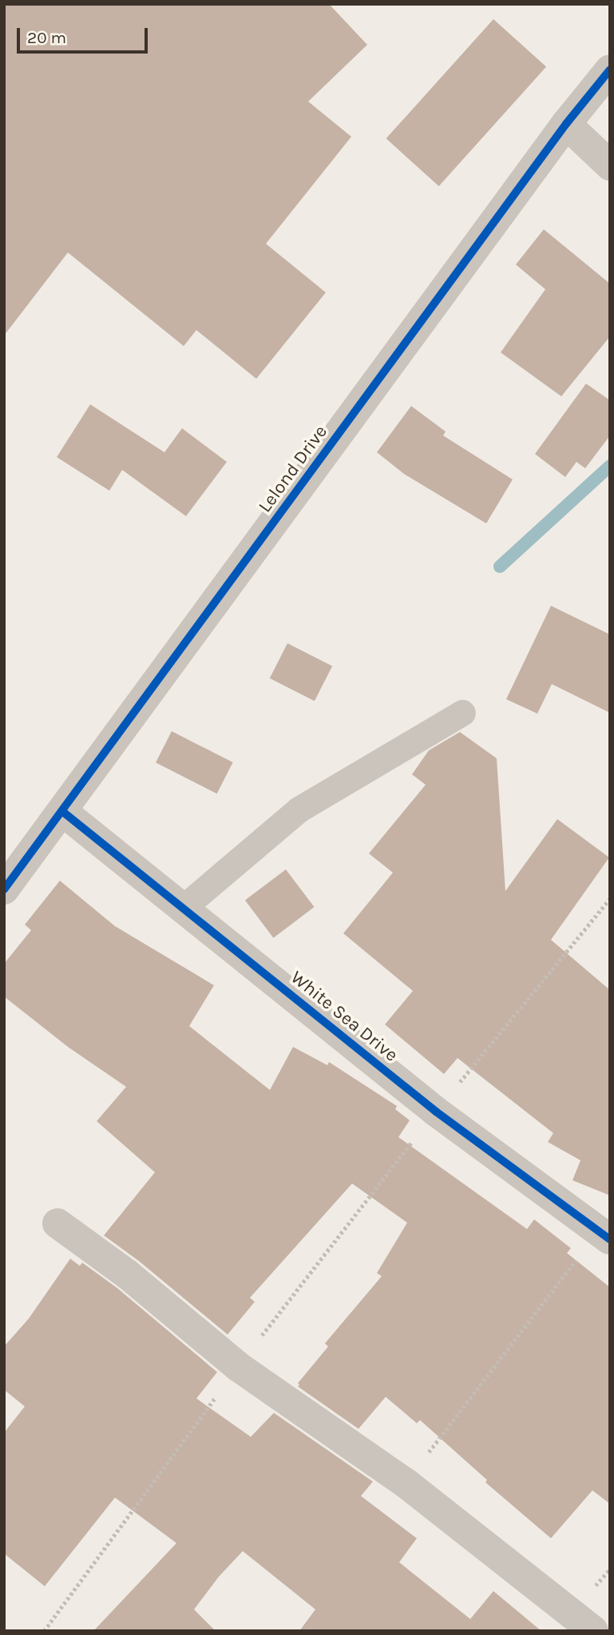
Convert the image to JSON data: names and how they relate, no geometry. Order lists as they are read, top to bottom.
{
  "streets": {
    "street": ["Lelond Drive", "White Sea Drive"]
  },
  "crossings": [
    ["Lelond Drive", "White Sea Drive"]
  ],
  "scale_bar": "20 m"
}
